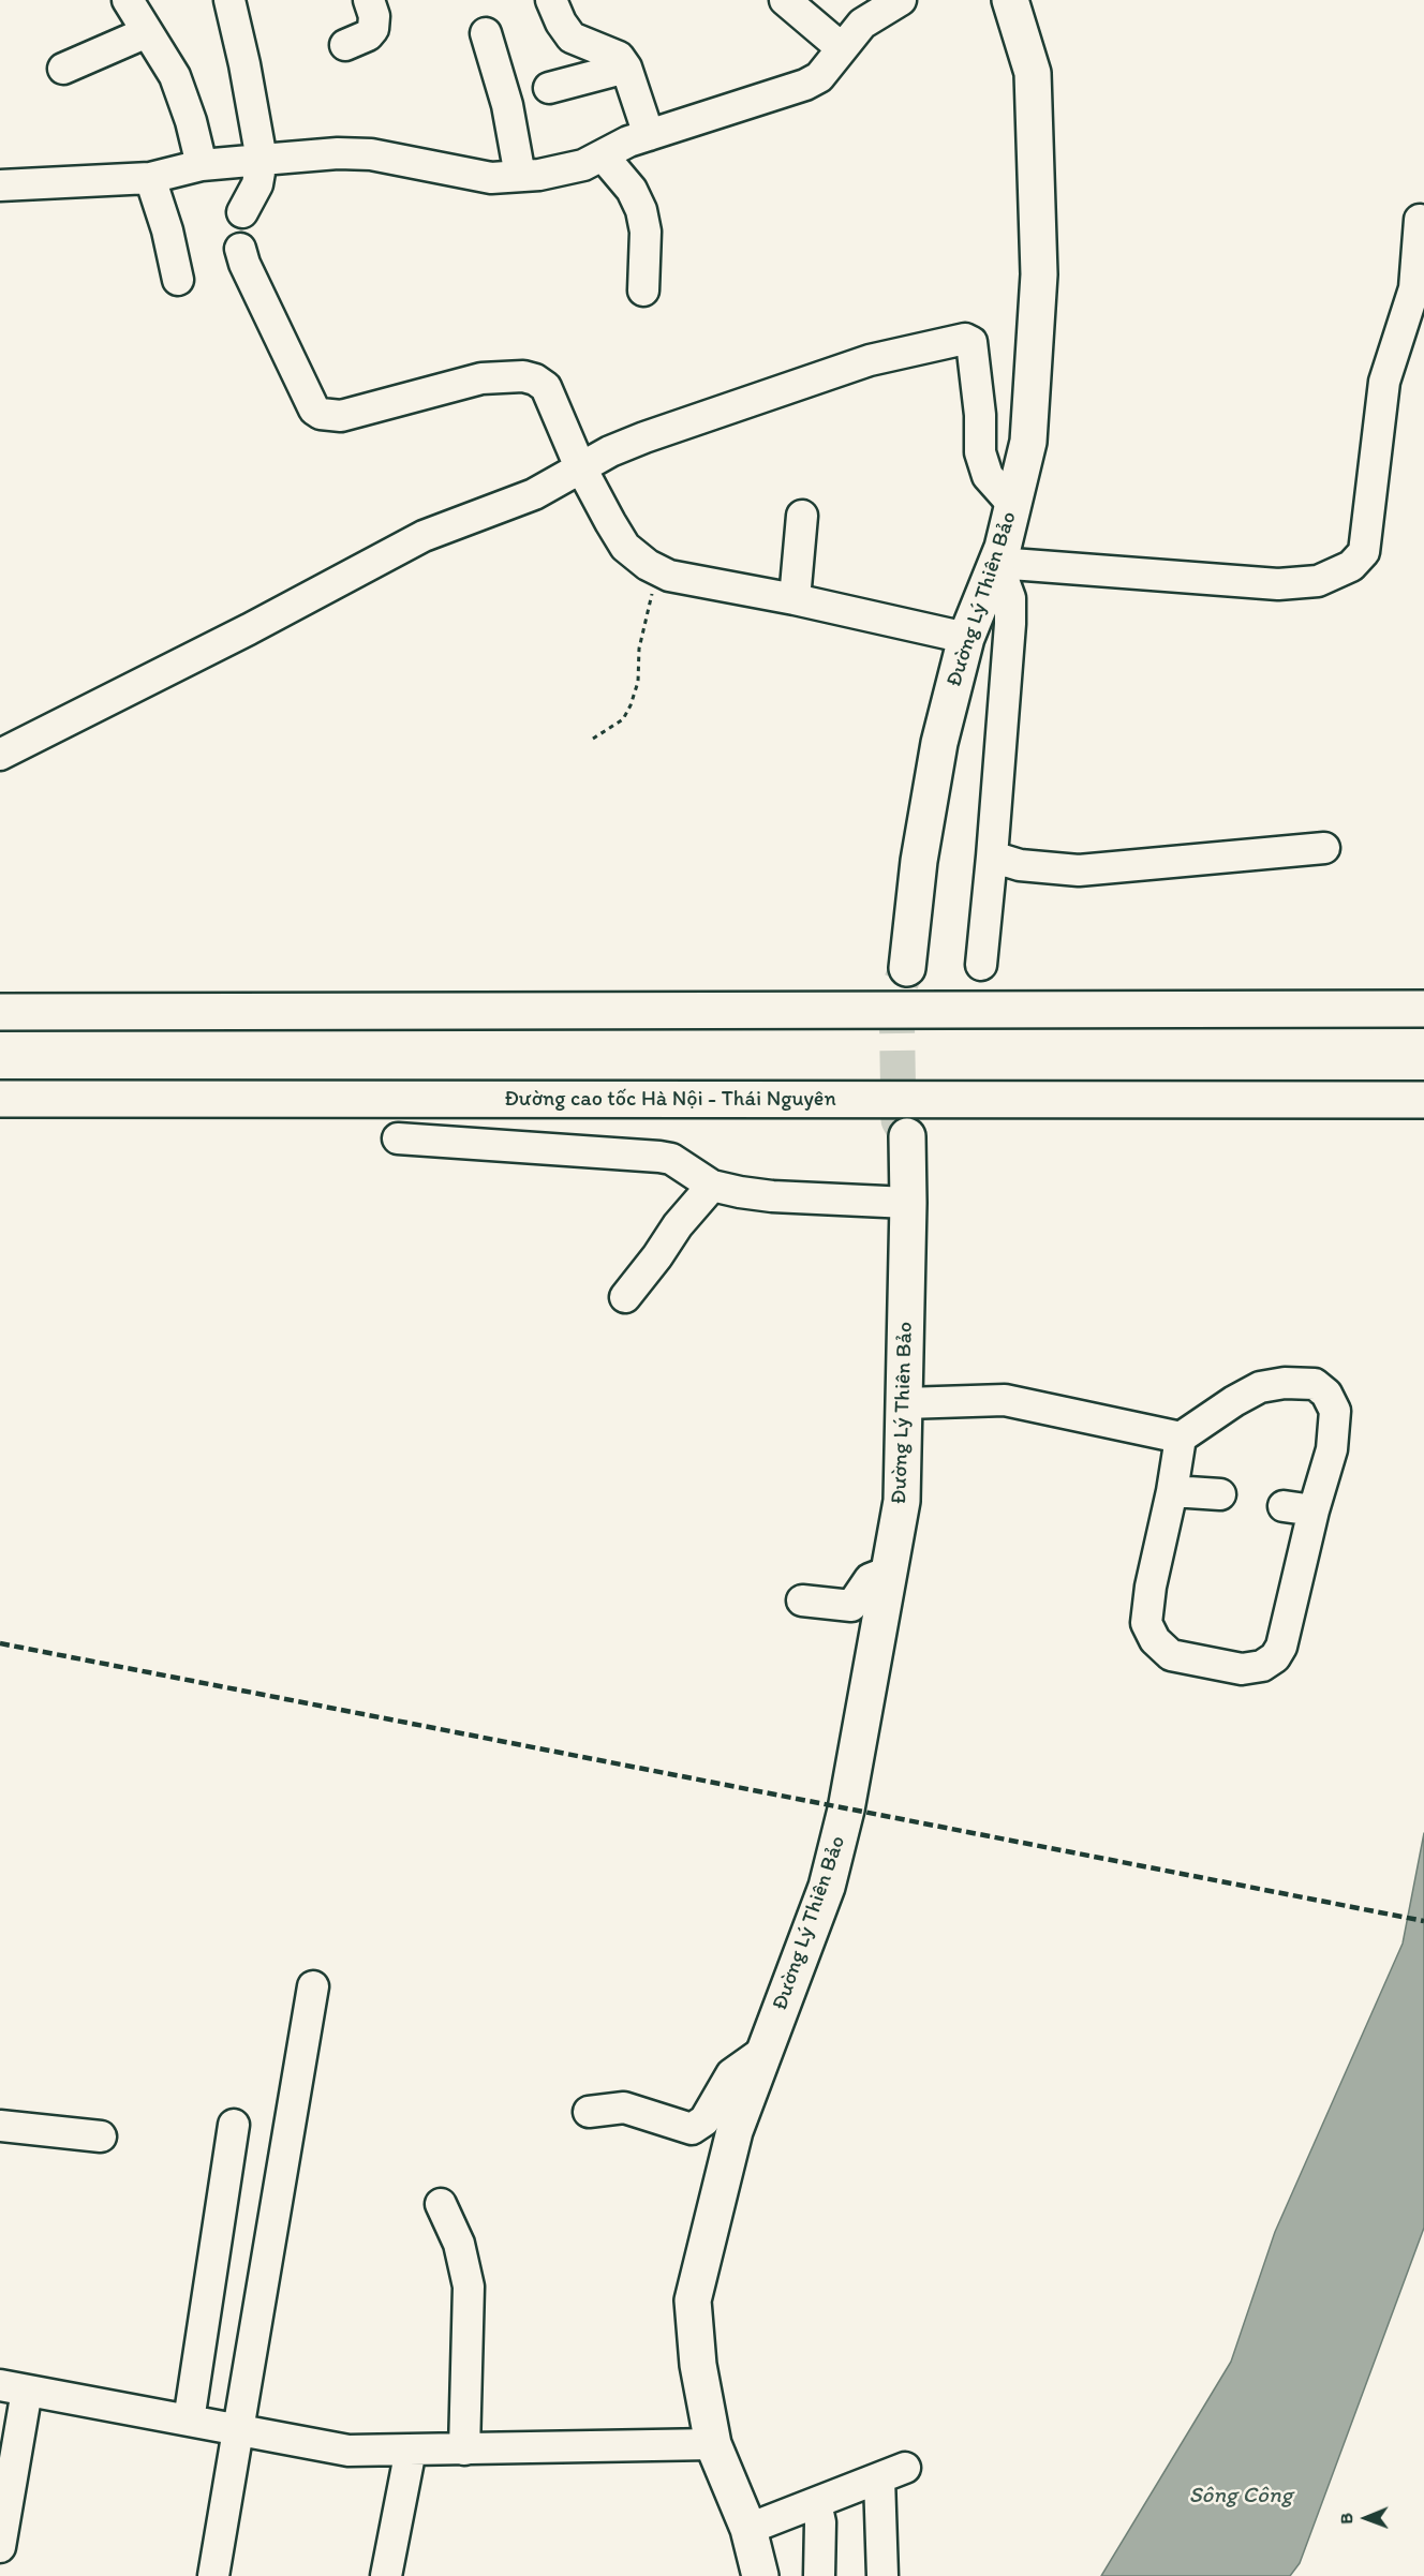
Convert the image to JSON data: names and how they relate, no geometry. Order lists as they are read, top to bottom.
{
  "streets": {
    "main road": ["Đường Lý Thiên Bảo", "Đường cao tốc Hà Nội - Thái Nguyên"]
  },
  "water": ["Sông Công"],
  "north": "left"
}
